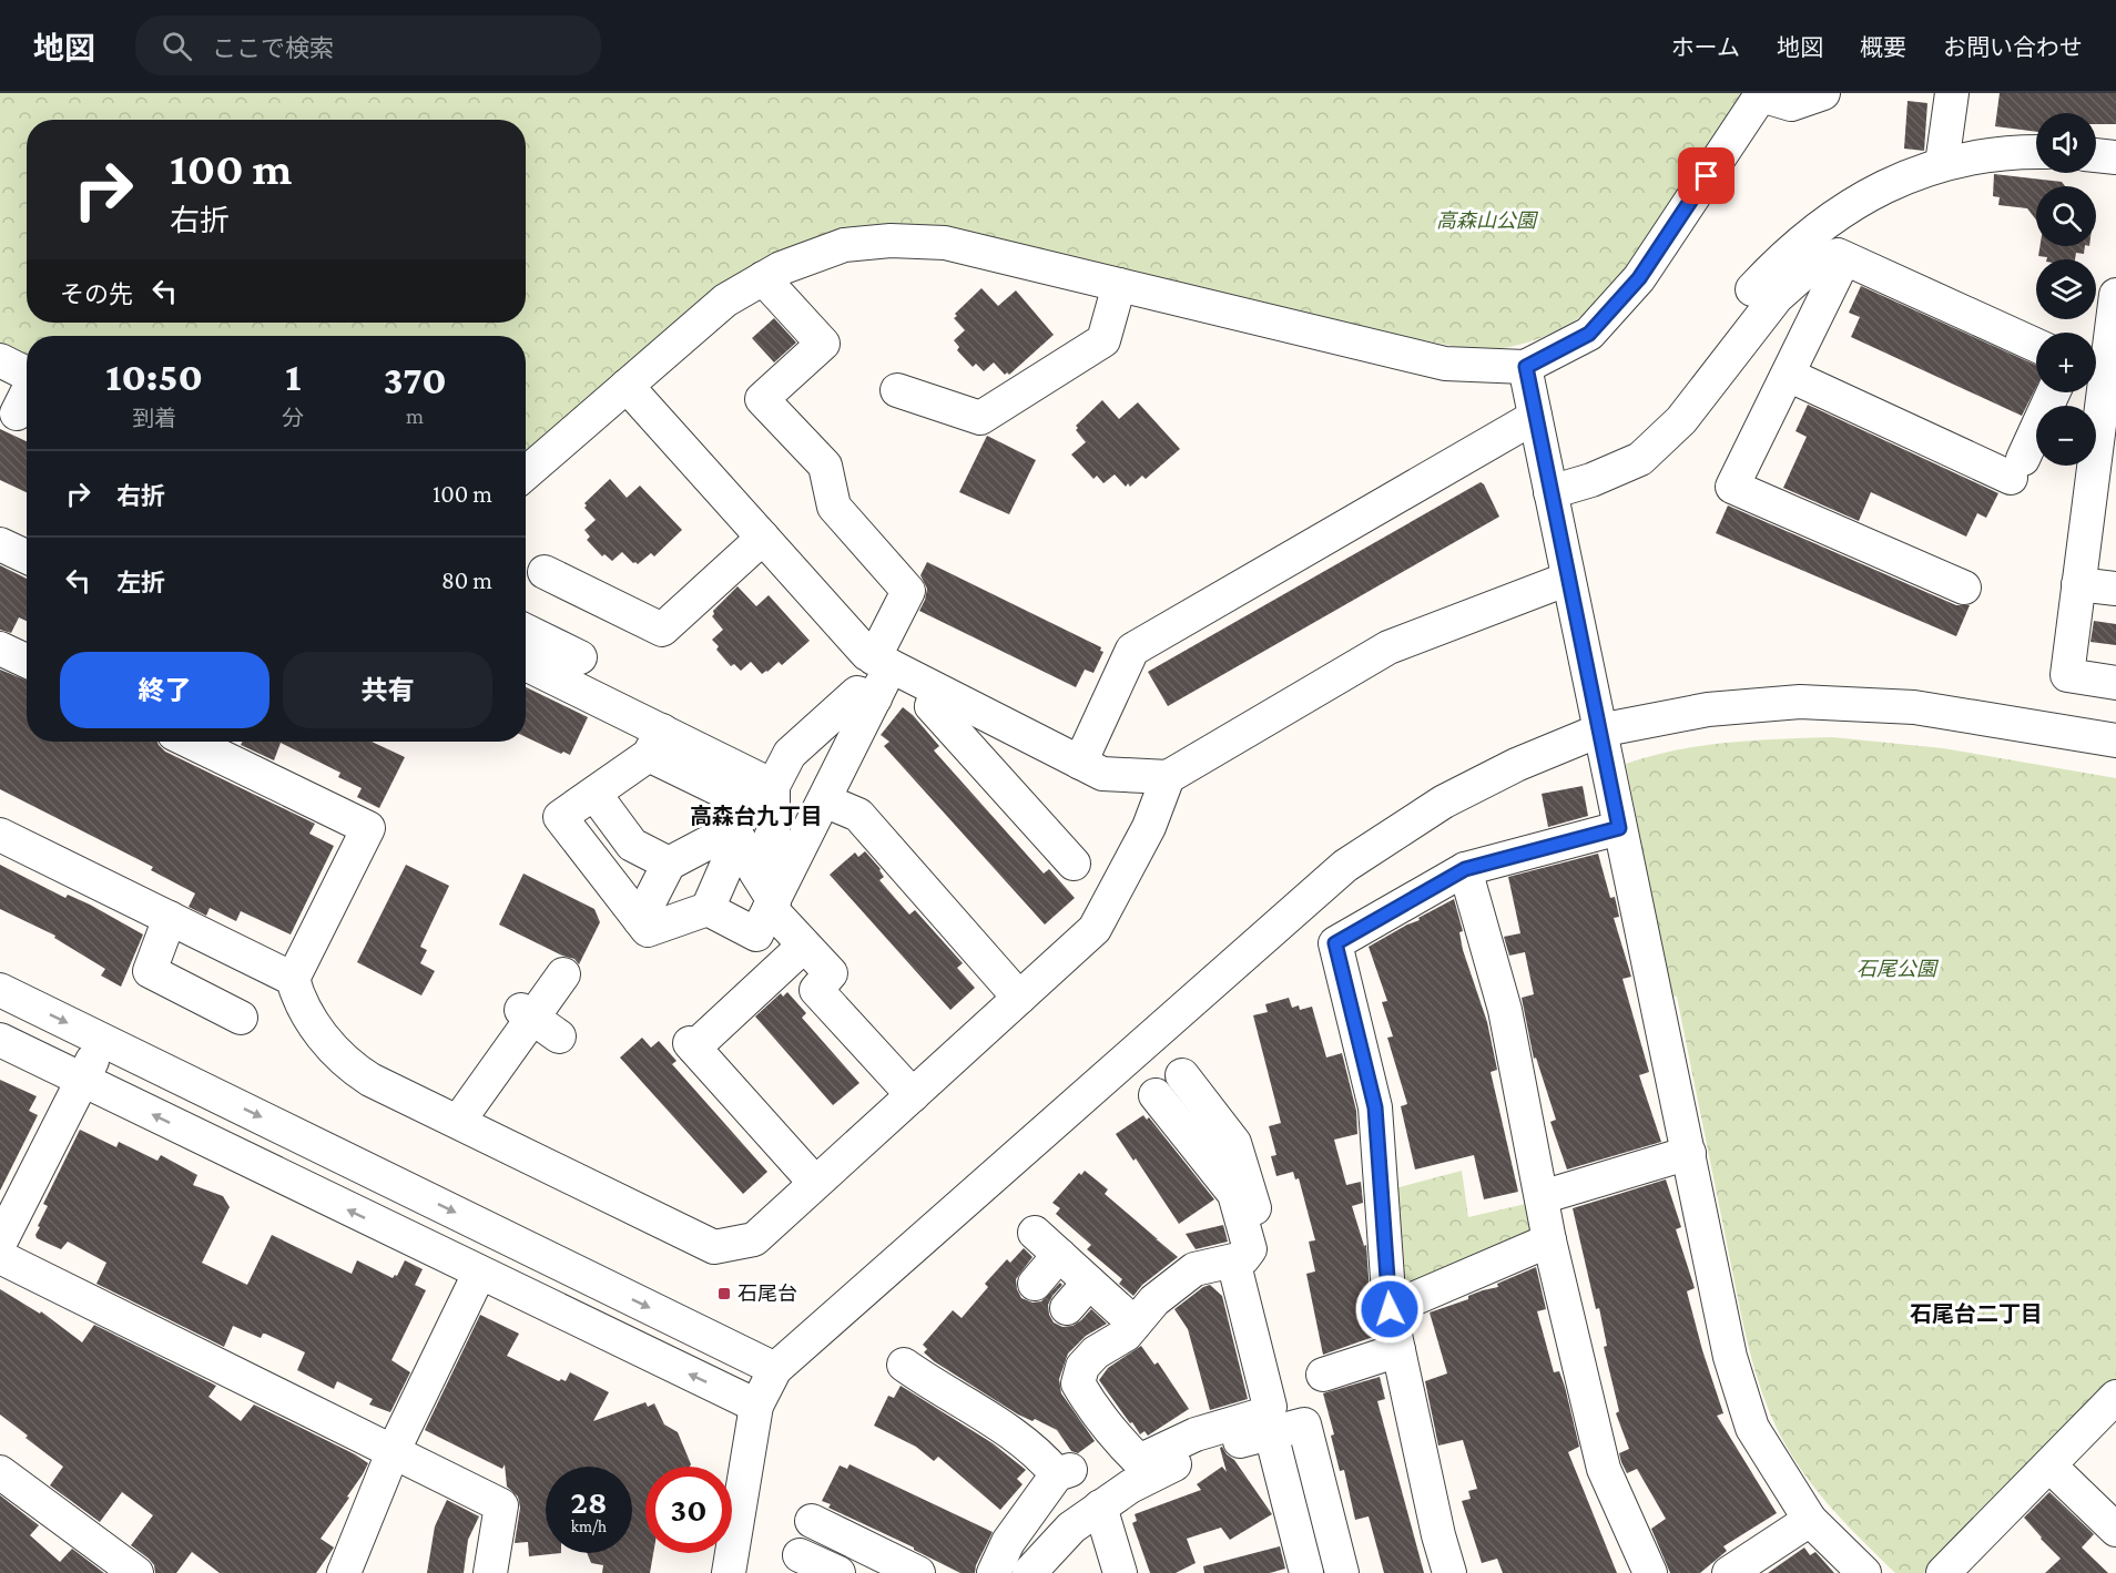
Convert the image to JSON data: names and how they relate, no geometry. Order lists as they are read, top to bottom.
{
  "districts": ["高森台九丁目", "石尾台二丁目"],
  "parks": ["高森山公園", "石尾公園"],
  "places": {
    "transit": ["石尾台"]
  },
  "page": {
    "header": "地図",
    "search": "ここで検索",
    "nav": [
      "ホーム",
      "地図",
      "概要",
      "お問い合わせ"
    ],
    "map_buttons": ["+", "−"],
    "turn": ["100 m", "右折"],
    "then": "その先",
    "eta": [
      "10:50",
      "到着",
      "1",
      "分",
      "370",
      "m"
    ],
    "list": [
      {
        "name": "右折",
        "value": "100 m"
      },
      {
        "name": "左折",
        "value": "80 m"
      }
    ],
    "buttons": ["終了", "共有"],
    "speed": "28 km/h",
    "limit": "30"
  }
}
